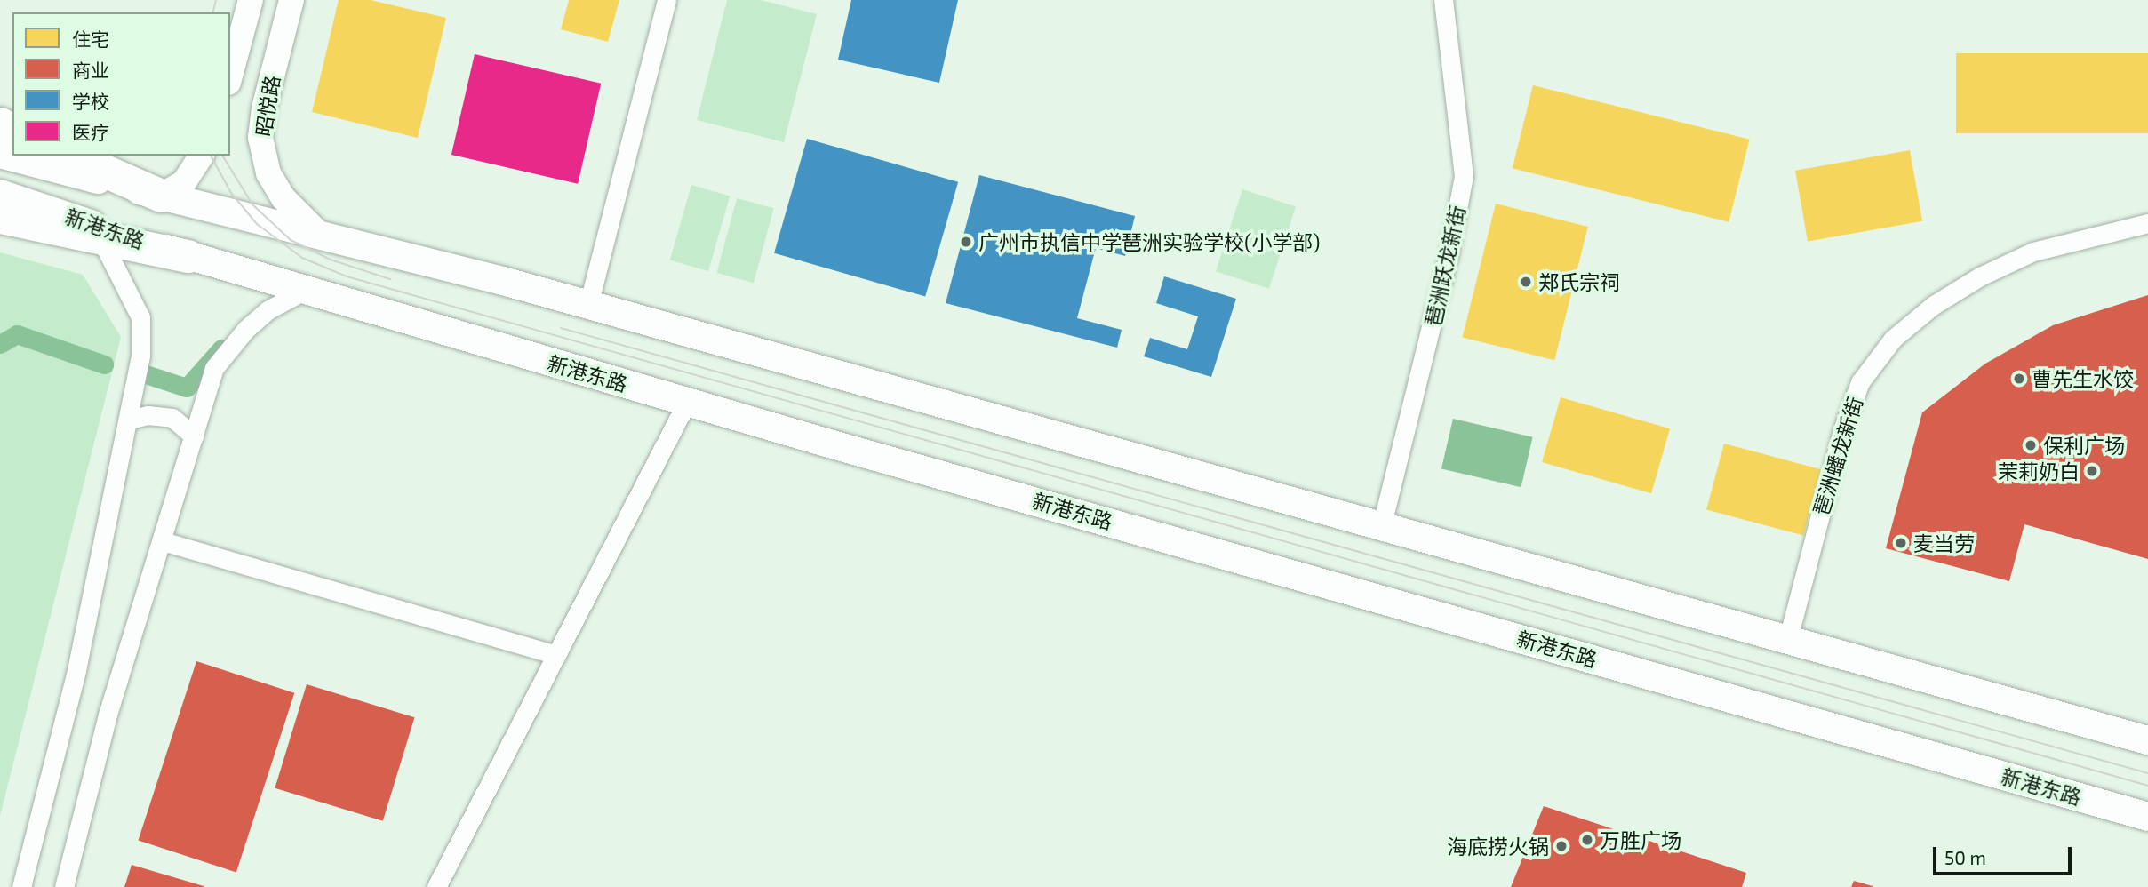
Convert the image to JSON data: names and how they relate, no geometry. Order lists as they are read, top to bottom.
{
  "streets": {
    "main road": ["昭悦路", "新港东路"],
    "street": ["琶洲跃龙新街", "琶洲蟠龙新街"]
  },
  "places": [
    "广州市执信中学琶洲实验学校(小学部)",
    "郑氏宗祠",
    "曹先生水饺",
    "保利广场",
    "茉莉奶白",
    "麦当劳",
    "万胜广场",
    "海底捞火锅"
  ],
  "legend": [
    "住宅",
    "商业",
    "学校",
    "医疗"
  ],
  "scale_bar": "50 m"
}
